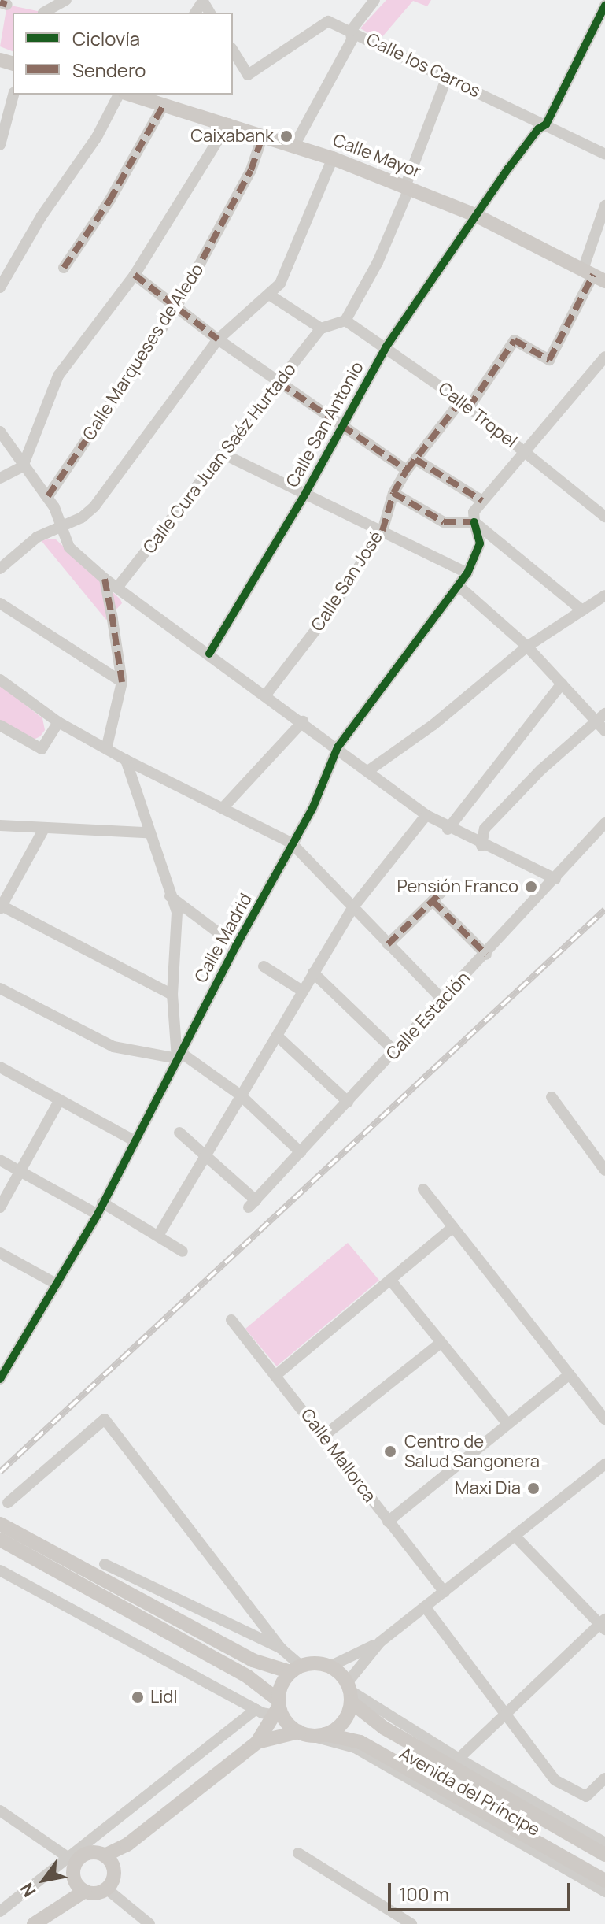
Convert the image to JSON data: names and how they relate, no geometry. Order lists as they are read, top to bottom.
{
  "streets": {
    "main road": ["Calle Mayor", "Avenida del Príncipe"],
    "street": [
      "Calle los Carros",
      "Calle Marqueses de Aledo",
      "Calle Tropel",
      "Calle San Antonio",
      "Calle Cura Juan Saéz Hurtado",
      "Calle San José",
      "Calle Madrid",
      "Calle Estación",
      "Calle Mallorca"
    ]
  },
  "crossings": [
    ["Calle los Carros", "Calle San Antonio"],
    ["Calle Mayor", "Calle Marqueses de Aledo"],
    ["Calle Mayor", "Calle San Antonio"],
    ["Calle Mayor", "Calle San José"],
    ["Calle Tropel", "Calle San Antonio"],
    ["Calle Tropel", "Calle San José"]
  ],
  "places": [
    "Caixabank",
    "Pensión Franco",
    "Centro de Salud Sangonera",
    "Maxi Dia",
    "Lidl"
  ],
  "legend": ["Ciclovía", "Sendero"],
  "scale_bar": "100 m",
  "north": "bottom left"
}
